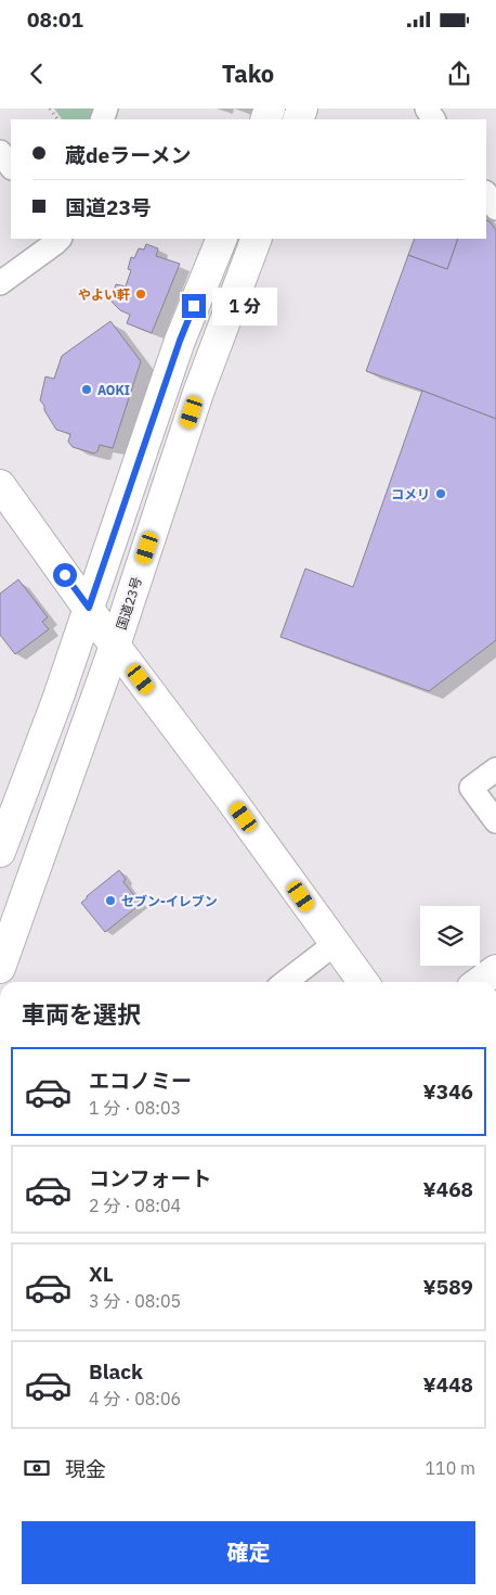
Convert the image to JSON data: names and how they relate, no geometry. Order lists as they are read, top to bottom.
{
  "streets": {
    "main road": ["国道23号"]
  },
  "places": [
    "やよい軒",
    "AOKI",
    "コメリ",
    "セブン-イレブン"
  ],
  "page": {
    "status": "08:01",
    "header": "Tako",
    "banner": ["蔵deラーメン", "国道23号"],
    "bubble": "1 分",
    "heading": "車両を選択",
    "list": [
      {
        "name": "エコノミー",
        "note": "1 分 · 08:03",
        "value": "¥346"
      },
      {
        "name": "コンフォート",
        "note": "2 分 · 08:04",
        "value": "¥468"
      },
      {
        "name": "XL",
        "note": "3 分 · 08:05",
        "value": "¥589"
      },
      {
        "name": "Black",
        "note": "4 分 · 08:06",
        "value": "¥448"
      }
    ],
    "pay": ["現金", "110 m"],
    "buttons": "確定"
  }
}
